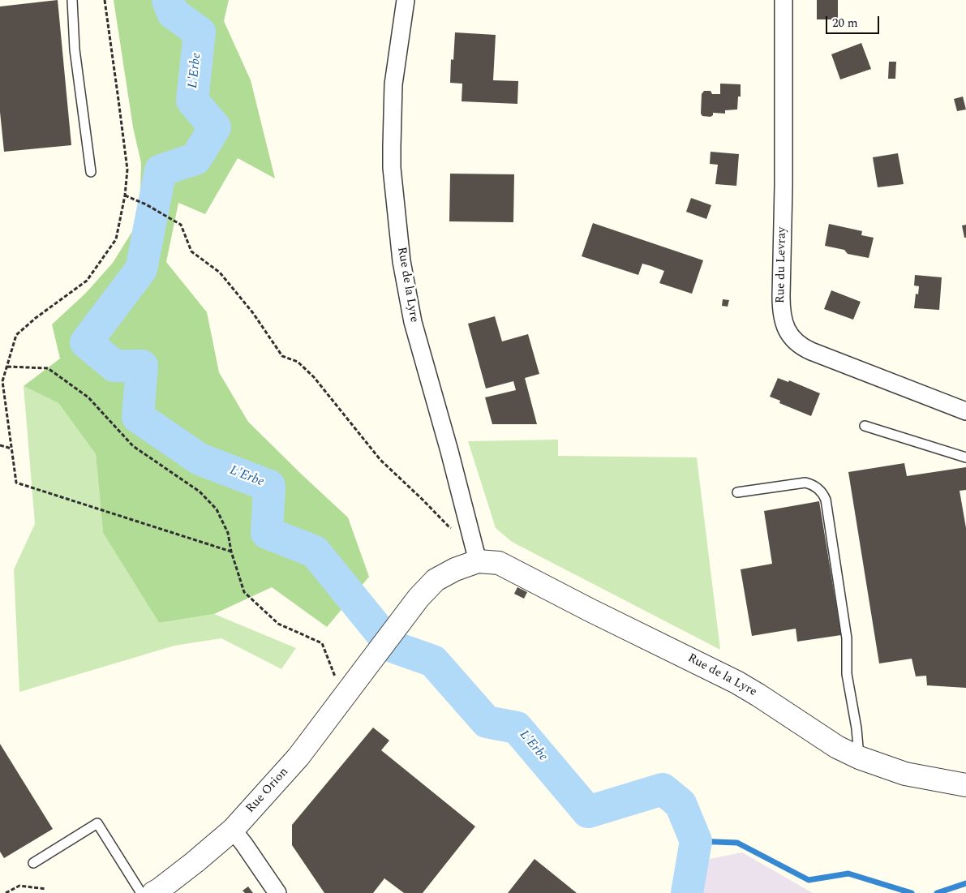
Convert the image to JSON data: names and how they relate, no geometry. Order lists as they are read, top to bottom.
{
  "streets": {
    "street": ["Rue du Levray", "Rue de la Lyre", "Rue Orion"]
  },
  "crossings": [
    ["Rue de la Lyre", "Rue Orion"]
  ],
  "water": ["L'Erbe"],
  "scale_bar": "20 m"
}
